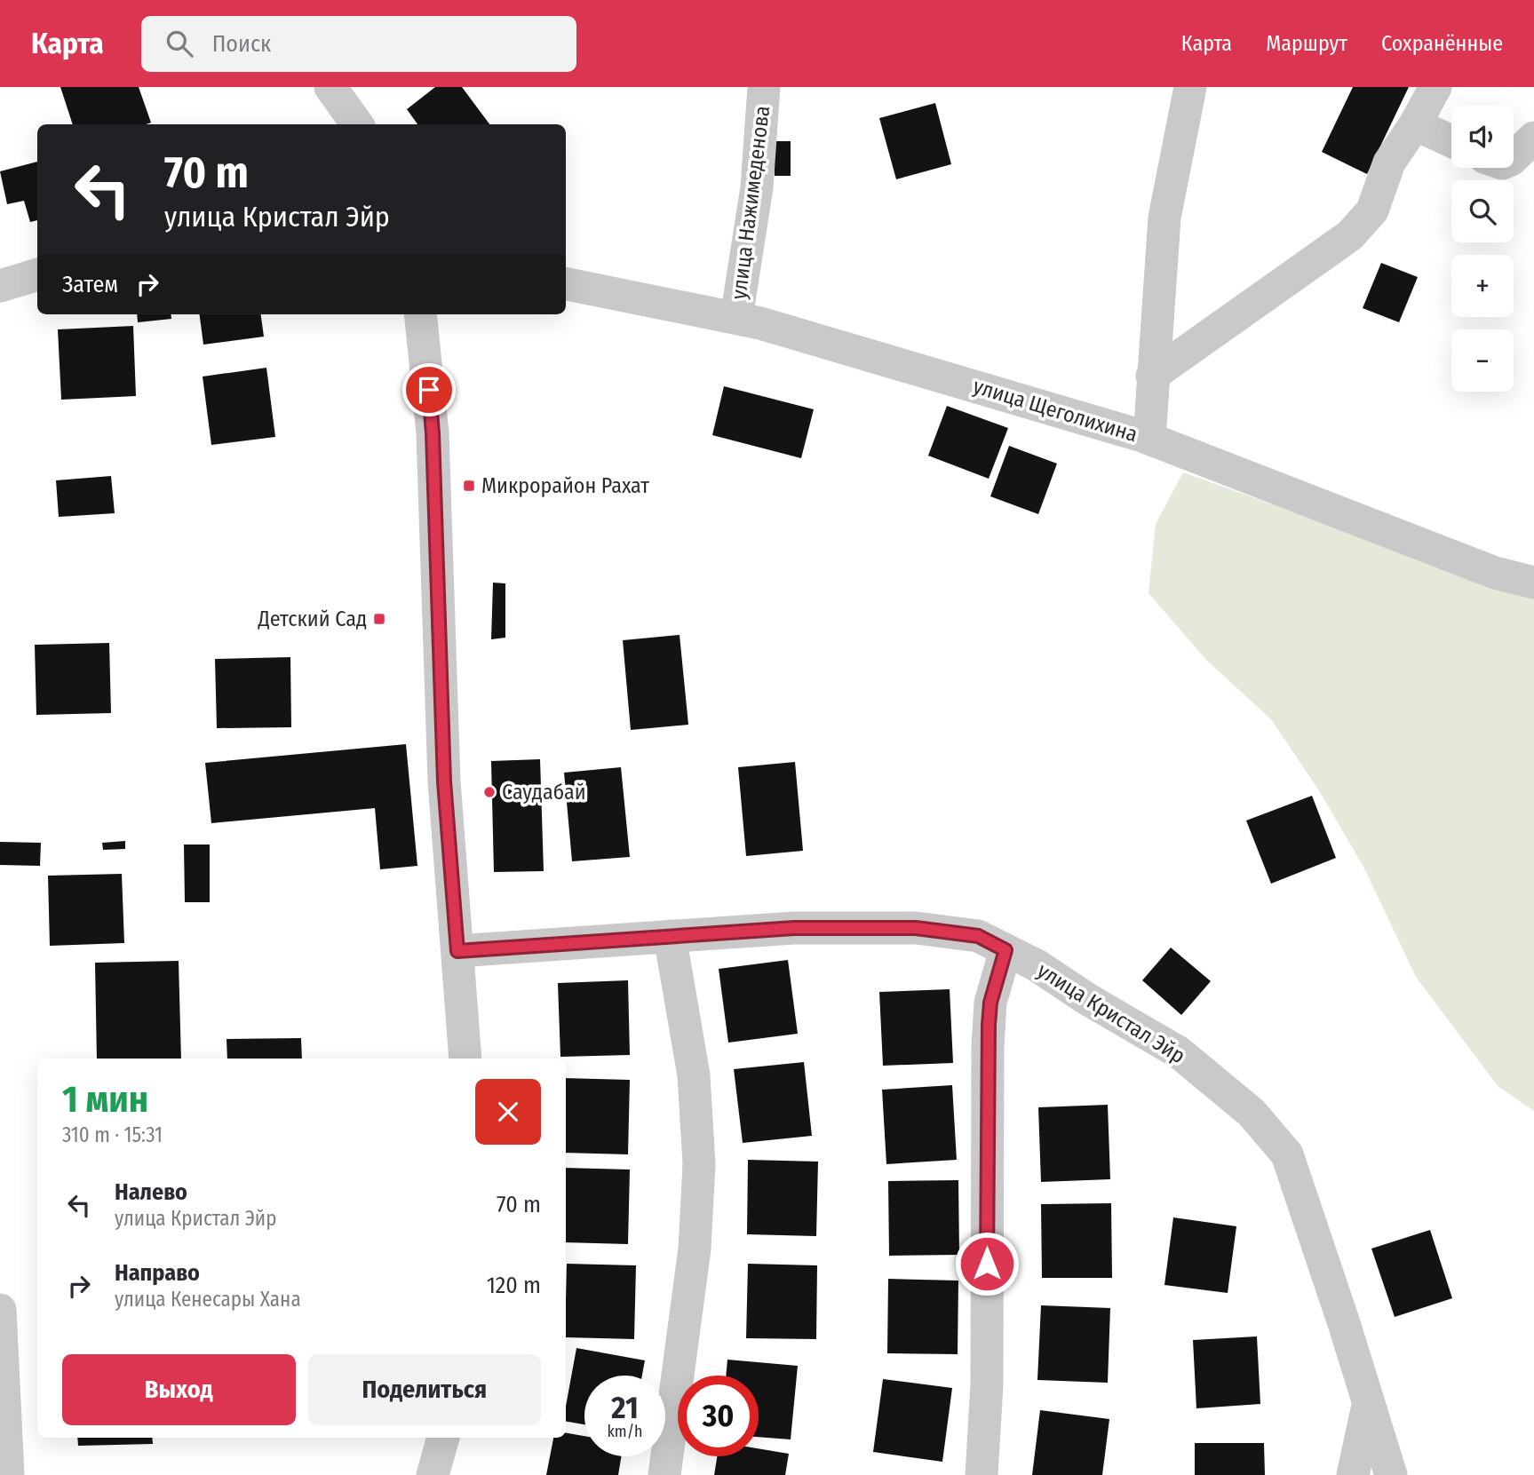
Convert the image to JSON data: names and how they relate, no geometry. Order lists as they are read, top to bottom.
{
  "streets": {
    "street": ["улица Нажимеденова", "улица Щеголихина", "улица Кристал Эйр"]
  },
  "crossings": [
    ["улица Нажимеденова", "улица Щеголихина"]
  ],
  "places": {
    "transit": ["Микрорайон Рахат", "Детский Сад"],
    "other": ["Саудабай"]
  },
  "page": {
    "header": "Карта",
    "search": "Поиск",
    "nav": ["Карта", "Маршрут", "Сохранённые"],
    "map_buttons": ["+", "−"],
    "turn": ["70 m", "улица Кристал Эйр"],
    "then": "Затем",
    "heading": ["1 мин", "310 m · 15:31"],
    "list": [
      {
        "name": "Налево",
        "note": "улица Кристал Эйр",
        "value": "70 m"
      },
      {
        "name": "Направо",
        "note": "улица Кенесары Хана",
        "value": "120 m"
      }
    ],
    "buttons": ["Выход", "Поделиться"],
    "speed": "21 km/h",
    "limit": "30"
  }
}
